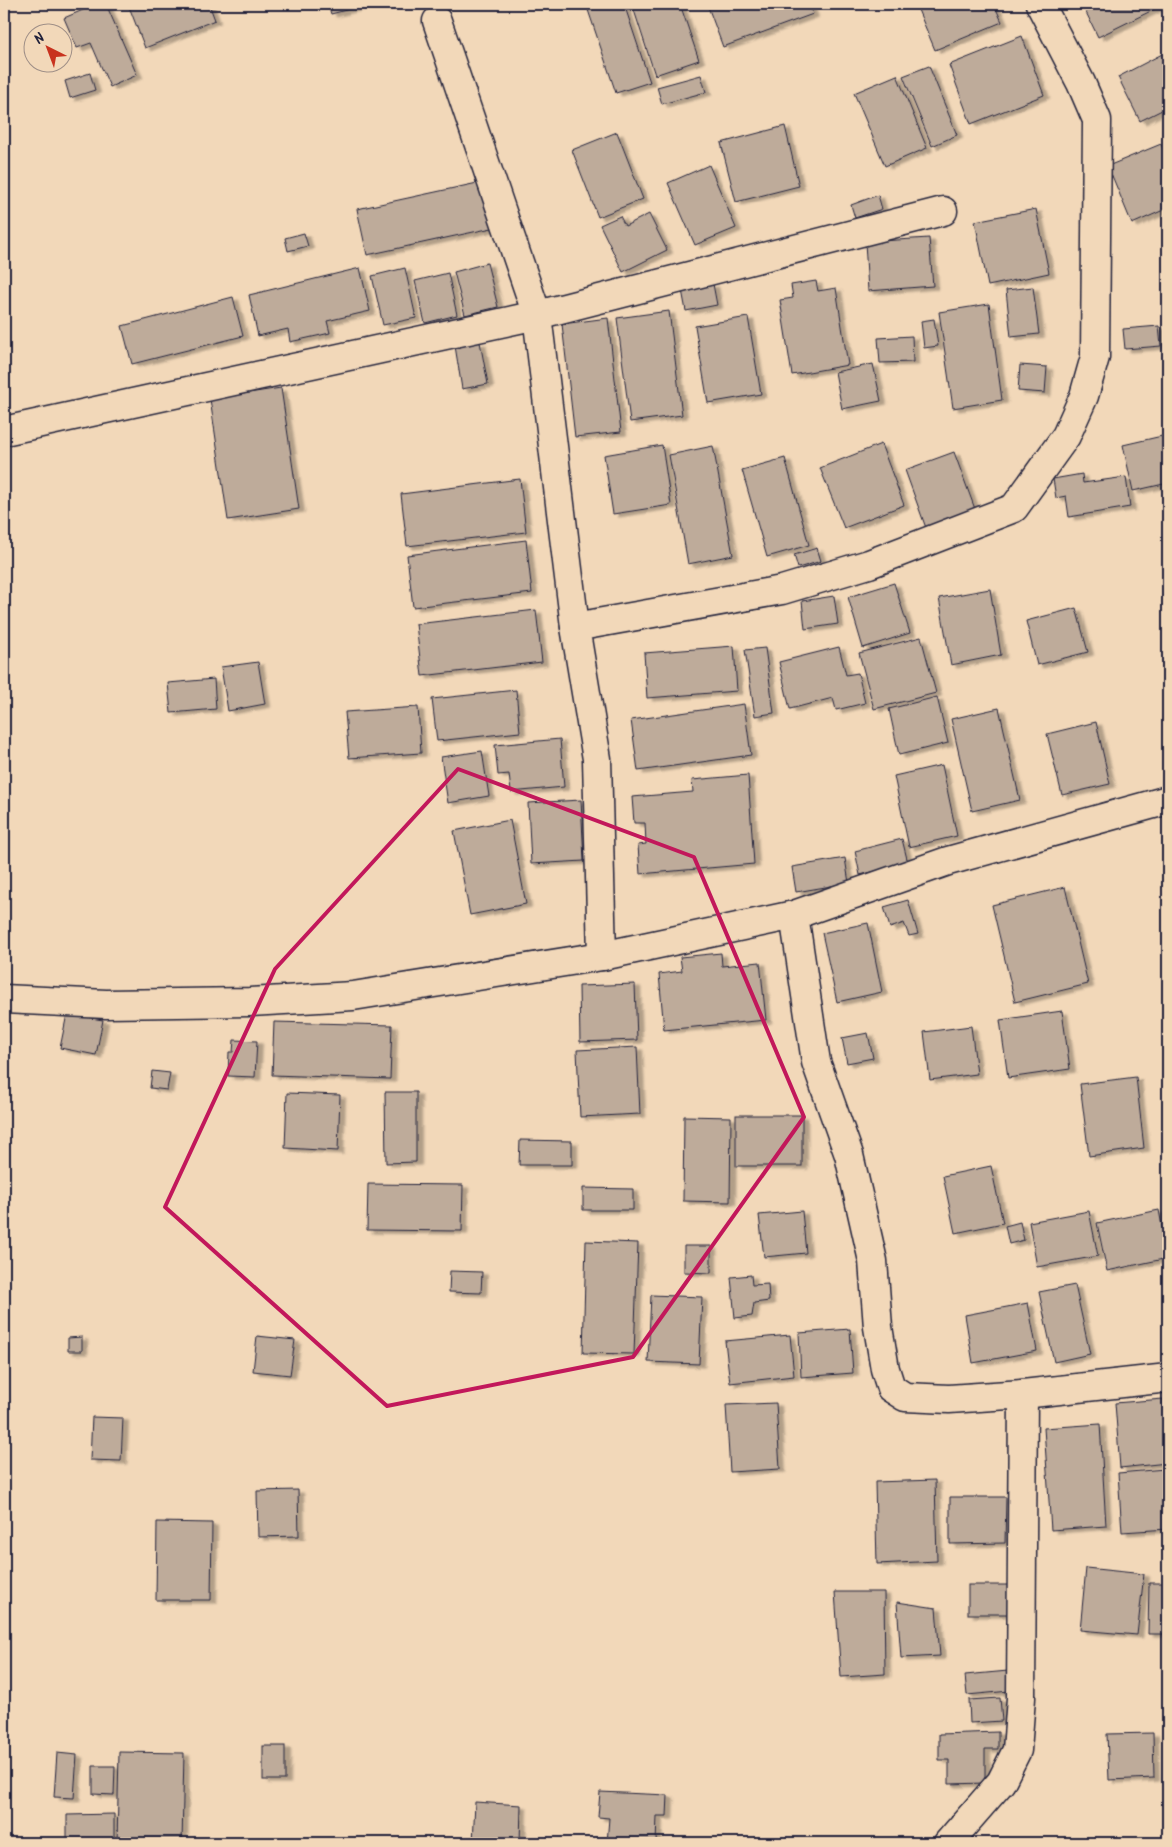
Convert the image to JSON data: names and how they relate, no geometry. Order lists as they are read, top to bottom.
{
  "north": "top left"
}
